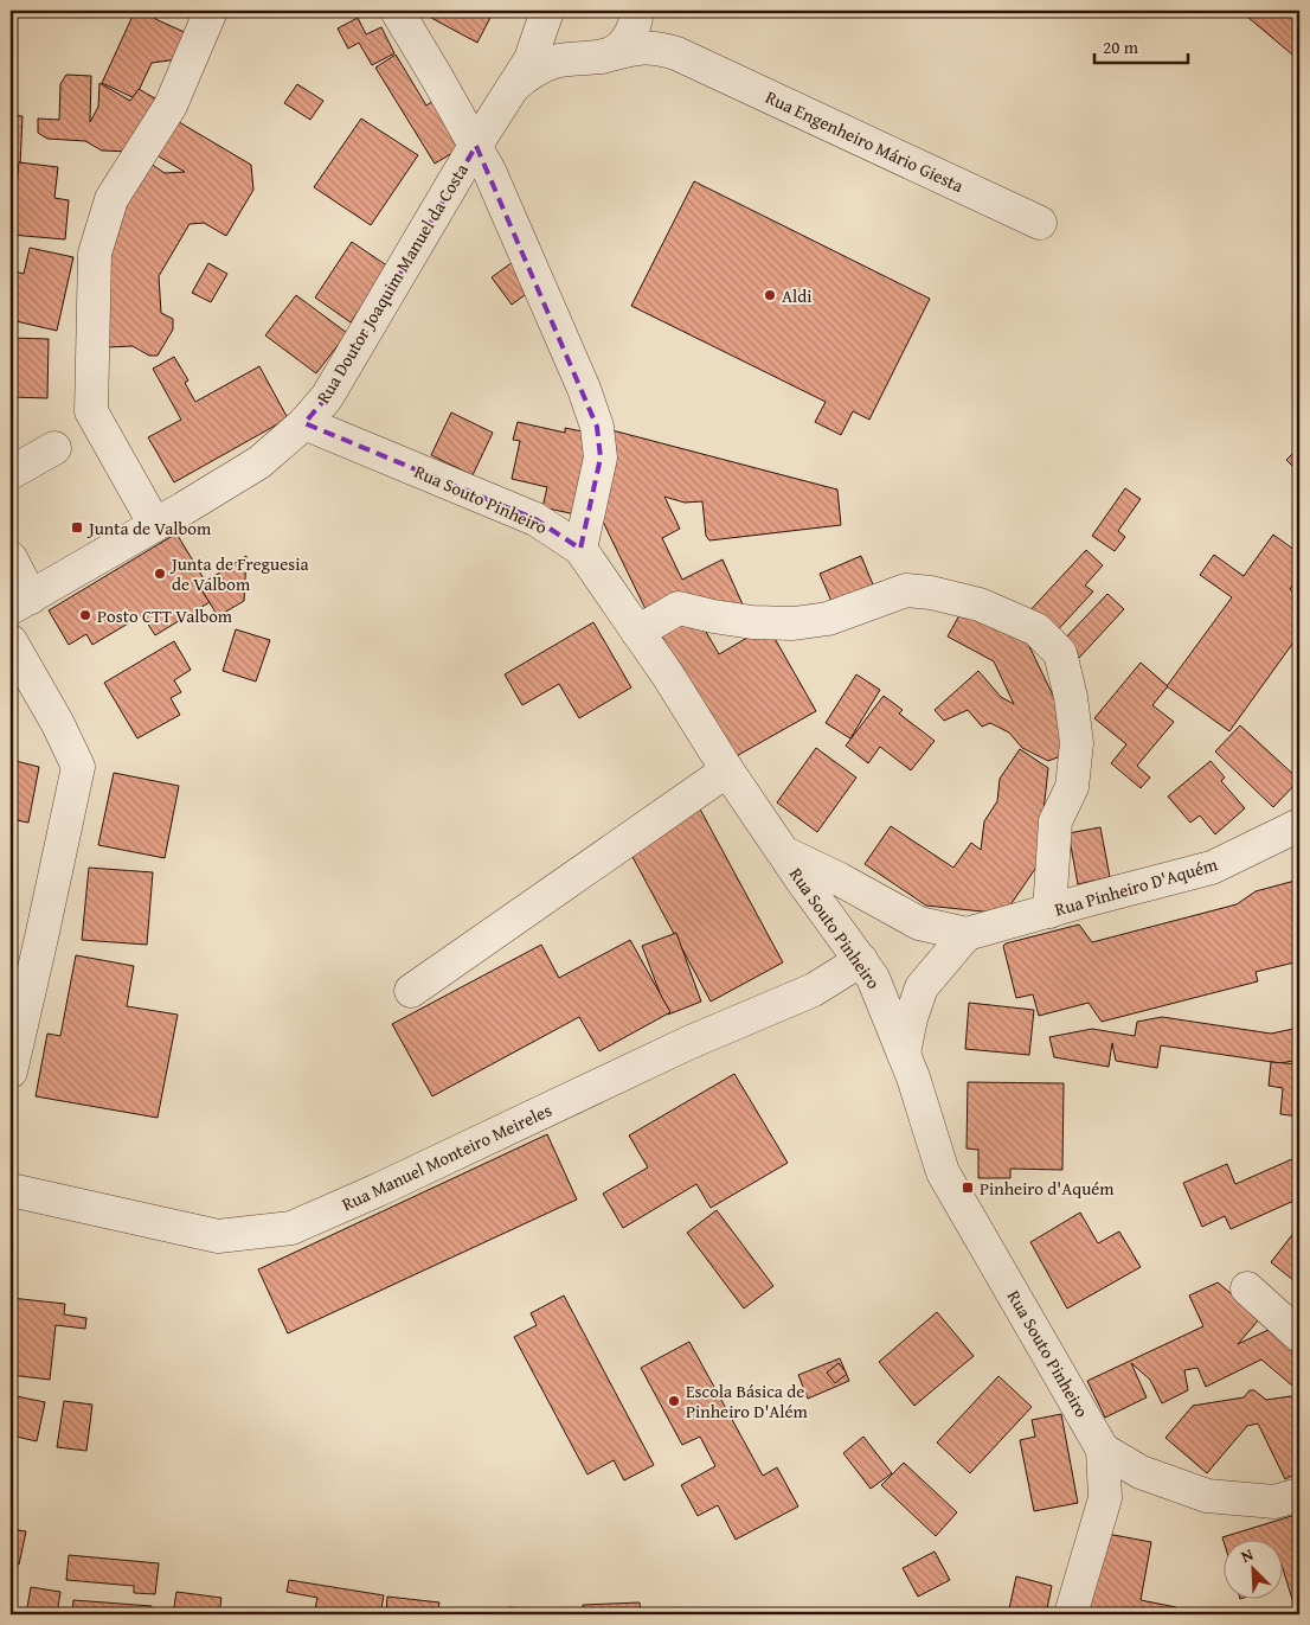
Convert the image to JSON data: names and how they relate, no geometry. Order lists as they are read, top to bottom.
{
  "streets": {
    "street": [
      "Rua Engenheiro Mário Giesta",
      "Rua Doutor Joaquim Manuel da Costa",
      "Rua Souto Pinheiro",
      "Rua Pinheiro D'Aquém",
      "Rua Manuel Monteiro Meireles"
    ]
  },
  "crossings": [
    ["Rua Engenheiro Mário Giesta", "Rua Doutor Joaquim Manuel da Costa"],
    ["Rua Doutor Joaquim Manuel da Costa", "Rua Souto Pinheiro"],
    ["Rua Souto Pinheiro", "Rua Pinheiro D'Aquém"],
    ["Rua Souto Pinheiro", "Rua Manuel Monteiro Meireles"]
  ],
  "places": {
    "other": [
      "Aldi",
      "Junta de Freguesia de Valbom",
      "Posto CTT Valbom",
      "Escola Básica de Pinheiro D'Além"
    ],
    "transit": ["Junta de Valbom", "Pinheiro d'Aquém"]
  },
  "scale_bar": "20 m",
  "north": "top left"
}
